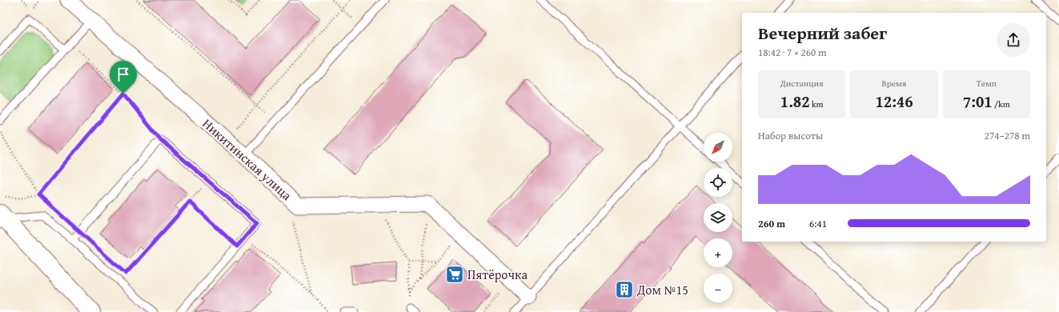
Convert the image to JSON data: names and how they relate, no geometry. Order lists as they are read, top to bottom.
{
  "streets": {
    "street": ["Никитинская улица"]
  },
  "places": {
    "supermarket": ["Пятёрочка"],
    "building": ["Дом №15"]
  },
  "north": "bottom left",
  "page": {
    "heading": ["Вечерний забег", "18:42 · 7 × 260 m"],
    "stats": [
      ["Дистанция", "1.82 km"],
      ["Время", "12:46"],
      ["Темп", "7:01 /km"]
    ],
    "chart": ["Набор высоты", "274–278 m"],
    "map_buttons": ["+", "−"],
    "list": [
      {
        "name": "260 m",
        "note": "6:41"
      }
    ]
  }
}
